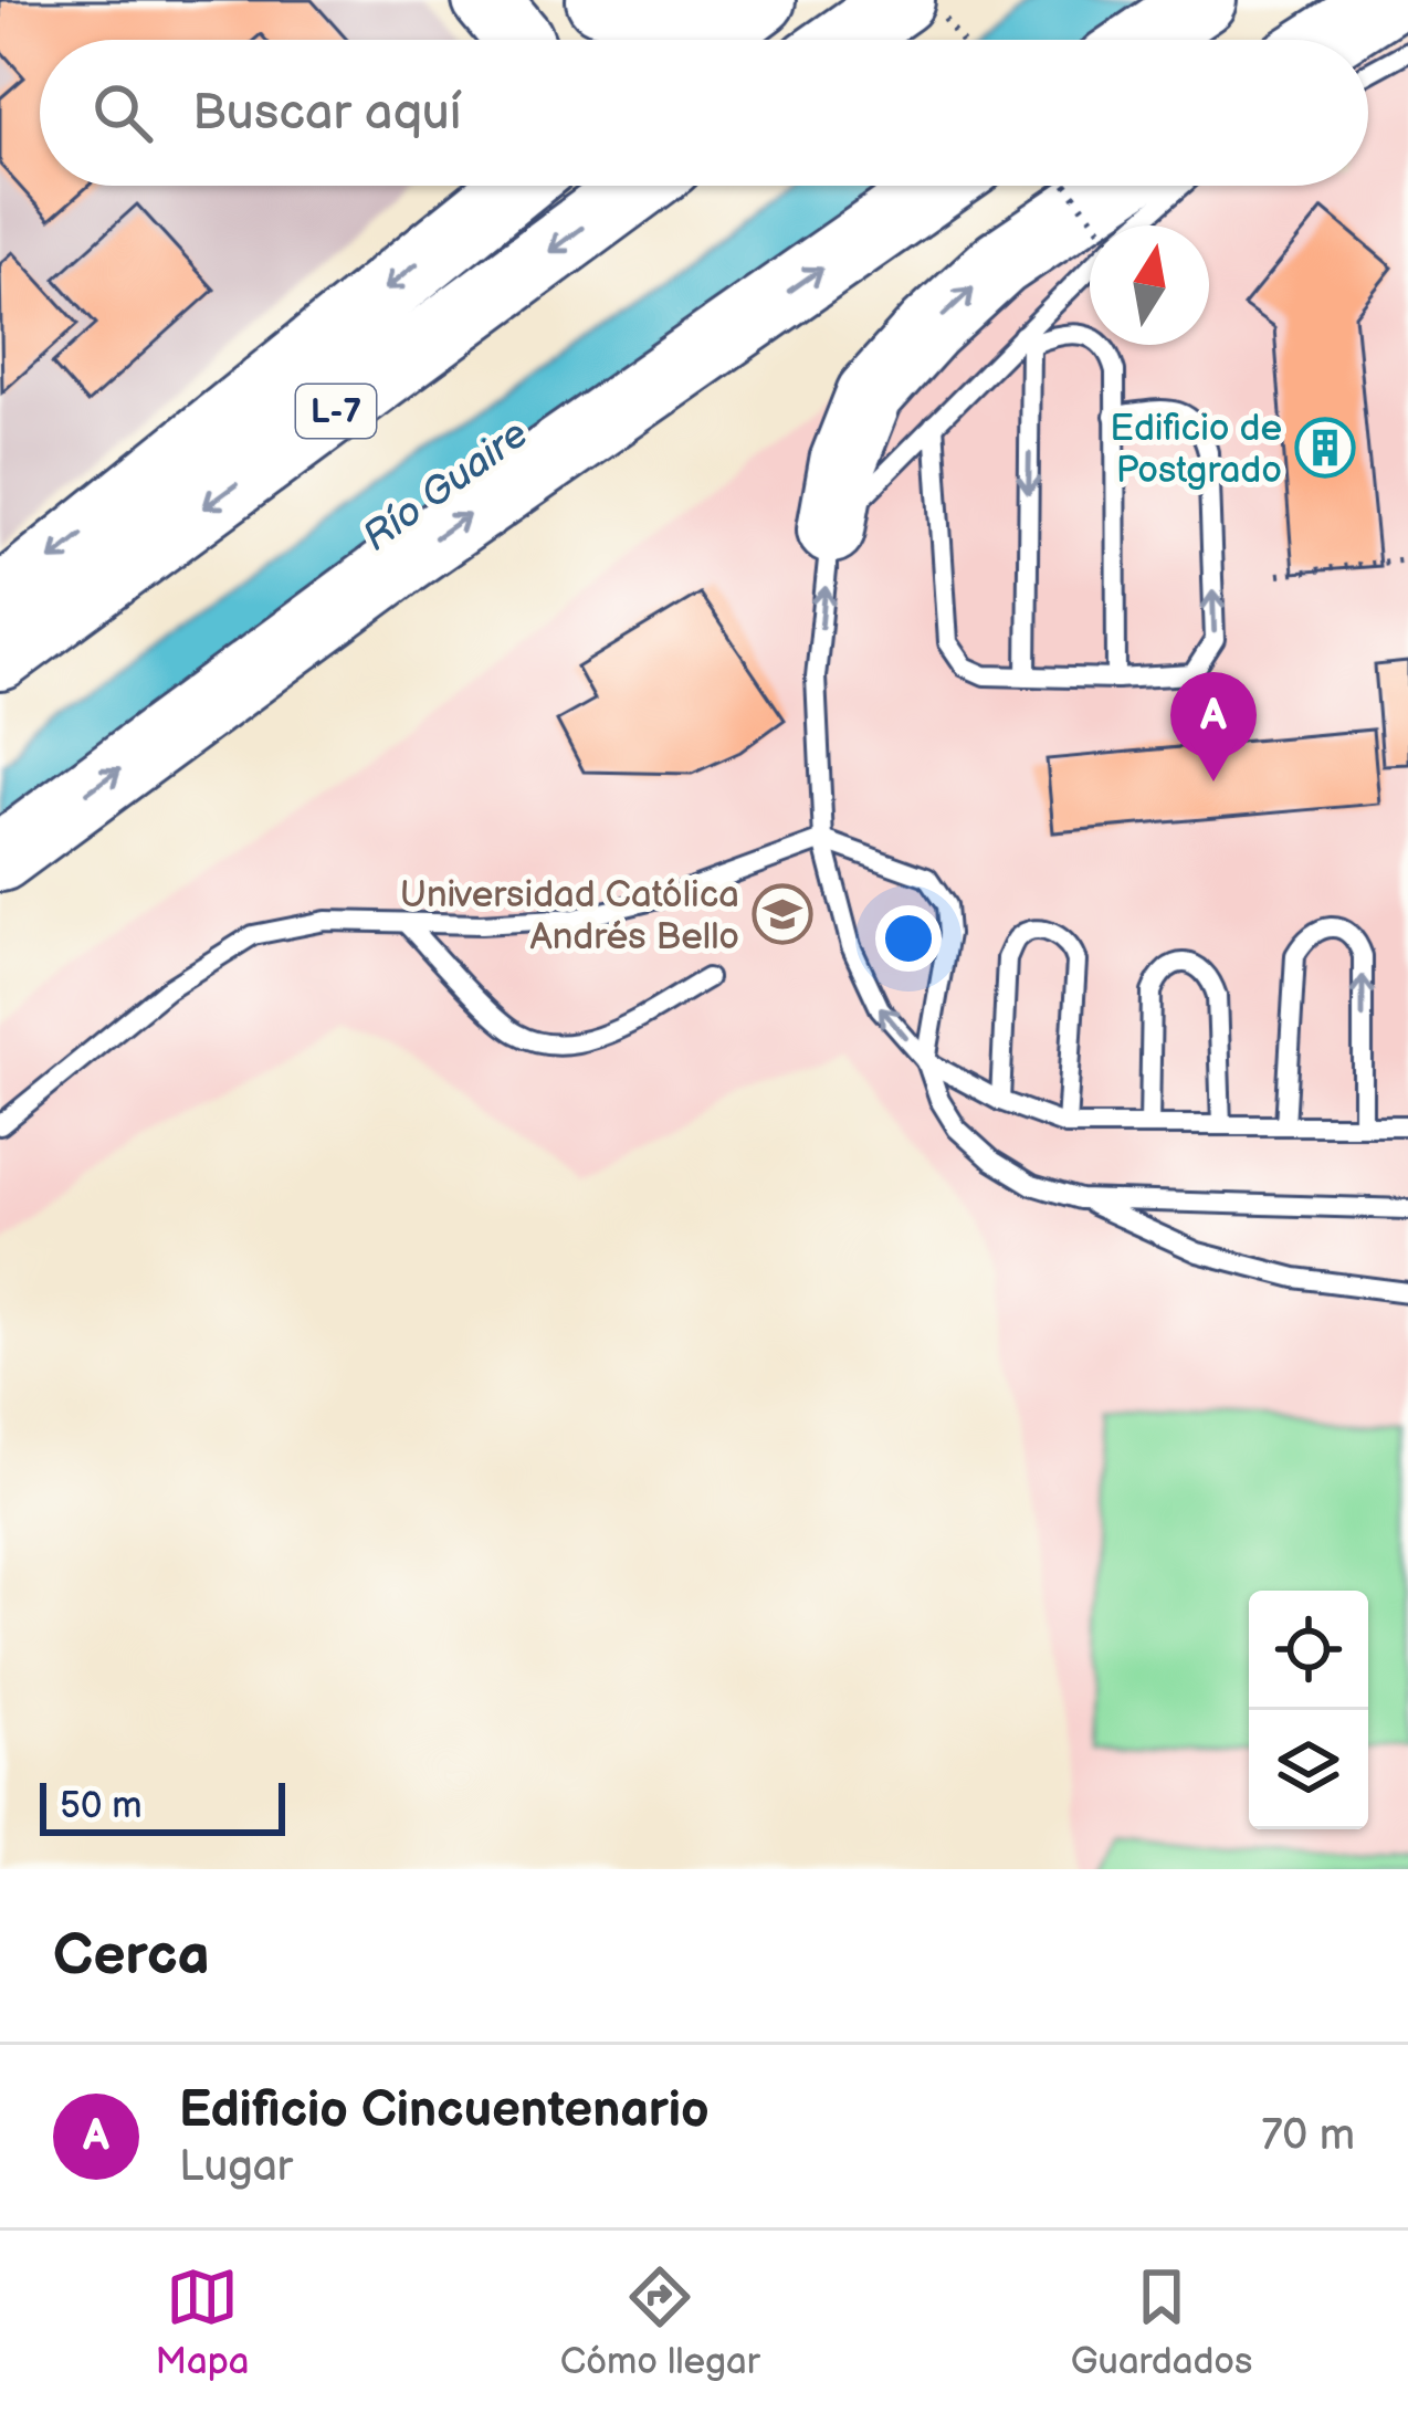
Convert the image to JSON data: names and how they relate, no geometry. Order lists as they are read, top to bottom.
{
  "streets": {
    "highway": ["L-7"]
  },
  "water": ["Río Guaire"],
  "places": {
    "building": ["Edificio de Postgrado"],
    "school or university": ["Universidad Católica Andrés Bello"]
  },
  "scale_bar": "50 m",
  "north": "top",
  "page": {
    "search": "Buscar aquí",
    "pins": "A",
    "scale": "50 m",
    "heading": "Cerca",
    "list": [
      {
        "mark": "A",
        "name": "Edificio Cincuentenario",
        "note": "Lugar",
        "value": "70 m"
      }
    ],
    "nav": ["Mapa", "Cómo llegar", "Guardados"]
  }
}
